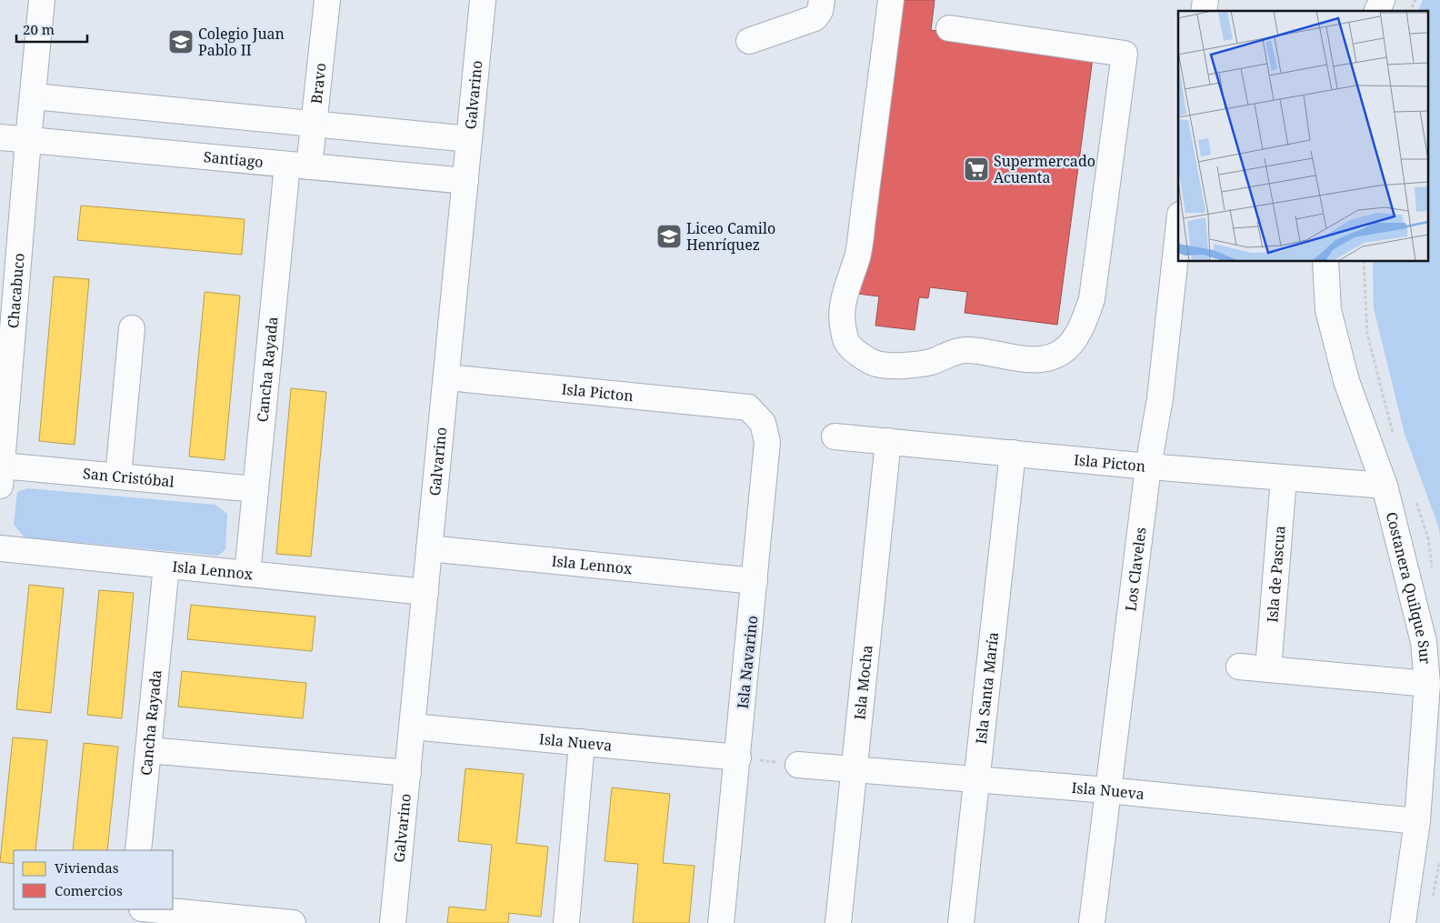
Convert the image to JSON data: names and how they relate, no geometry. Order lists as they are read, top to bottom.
{
  "streets": {
    "street": [
      "Bravo",
      "Galvarino",
      "Santiago",
      "Chacabuco",
      "Cancha Rayada",
      "Isla Picton",
      "San Cristóbal",
      "Isla Lennox",
      "Los Claveles",
      "Isla de Pascua",
      "Costanera Quilque Sur",
      "Isla Navarino",
      "Isla Mocha",
      "Isla Santa María",
      "Isla Nueva"
    ]
  },
  "crossings": [
    ["Bravo", "Santiago"],
    ["Bravo", "Cancha Rayada"],
    ["Galvarino", "Santiago"],
    ["Galvarino", "Isla Picton"],
    ["Galvarino", "Isla Lennox"],
    ["Galvarino", "Isla Nueva"],
    ["Santiago", "Chacabuco"],
    ["Santiago", "Cancha Rayada"],
    ["Chacabuco", "San Cristóbal"],
    ["Cancha Rayada", "San Cristóbal"],
    ["Cancha Rayada", "Isla Lennox"],
    ["Isla Picton", "Los Claveles"],
    ["Isla Picton", "Isla de Pascua"],
    ["Isla Picton", "Costanera Quilque Sur"],
    ["Isla Picton", "Isla Navarino"],
    ["Isla Picton", "Isla Mocha"],
    ["Isla Picton", "Isla Santa María"],
    ["Isla Lennox", "Isla Navarino"],
    ["Los Claveles", "Isla Nueva"],
    ["Costanera Quilque Sur", "Isla Nueva"],
    ["Isla Navarino", "Isla Nueva"],
    ["Isla Mocha", "Isla Nueva"],
    ["Isla Santa María", "Isla Nueva"]
  ],
  "places": {
    "school or university": ["Colegio Juan Pablo II", "Liceo Camilo Henríquez"],
    "supermarket": ["Supermercado Acuenta"]
  },
  "legend": ["Viviendas", "Comercios"],
  "scale_bar": "20 m"
}
